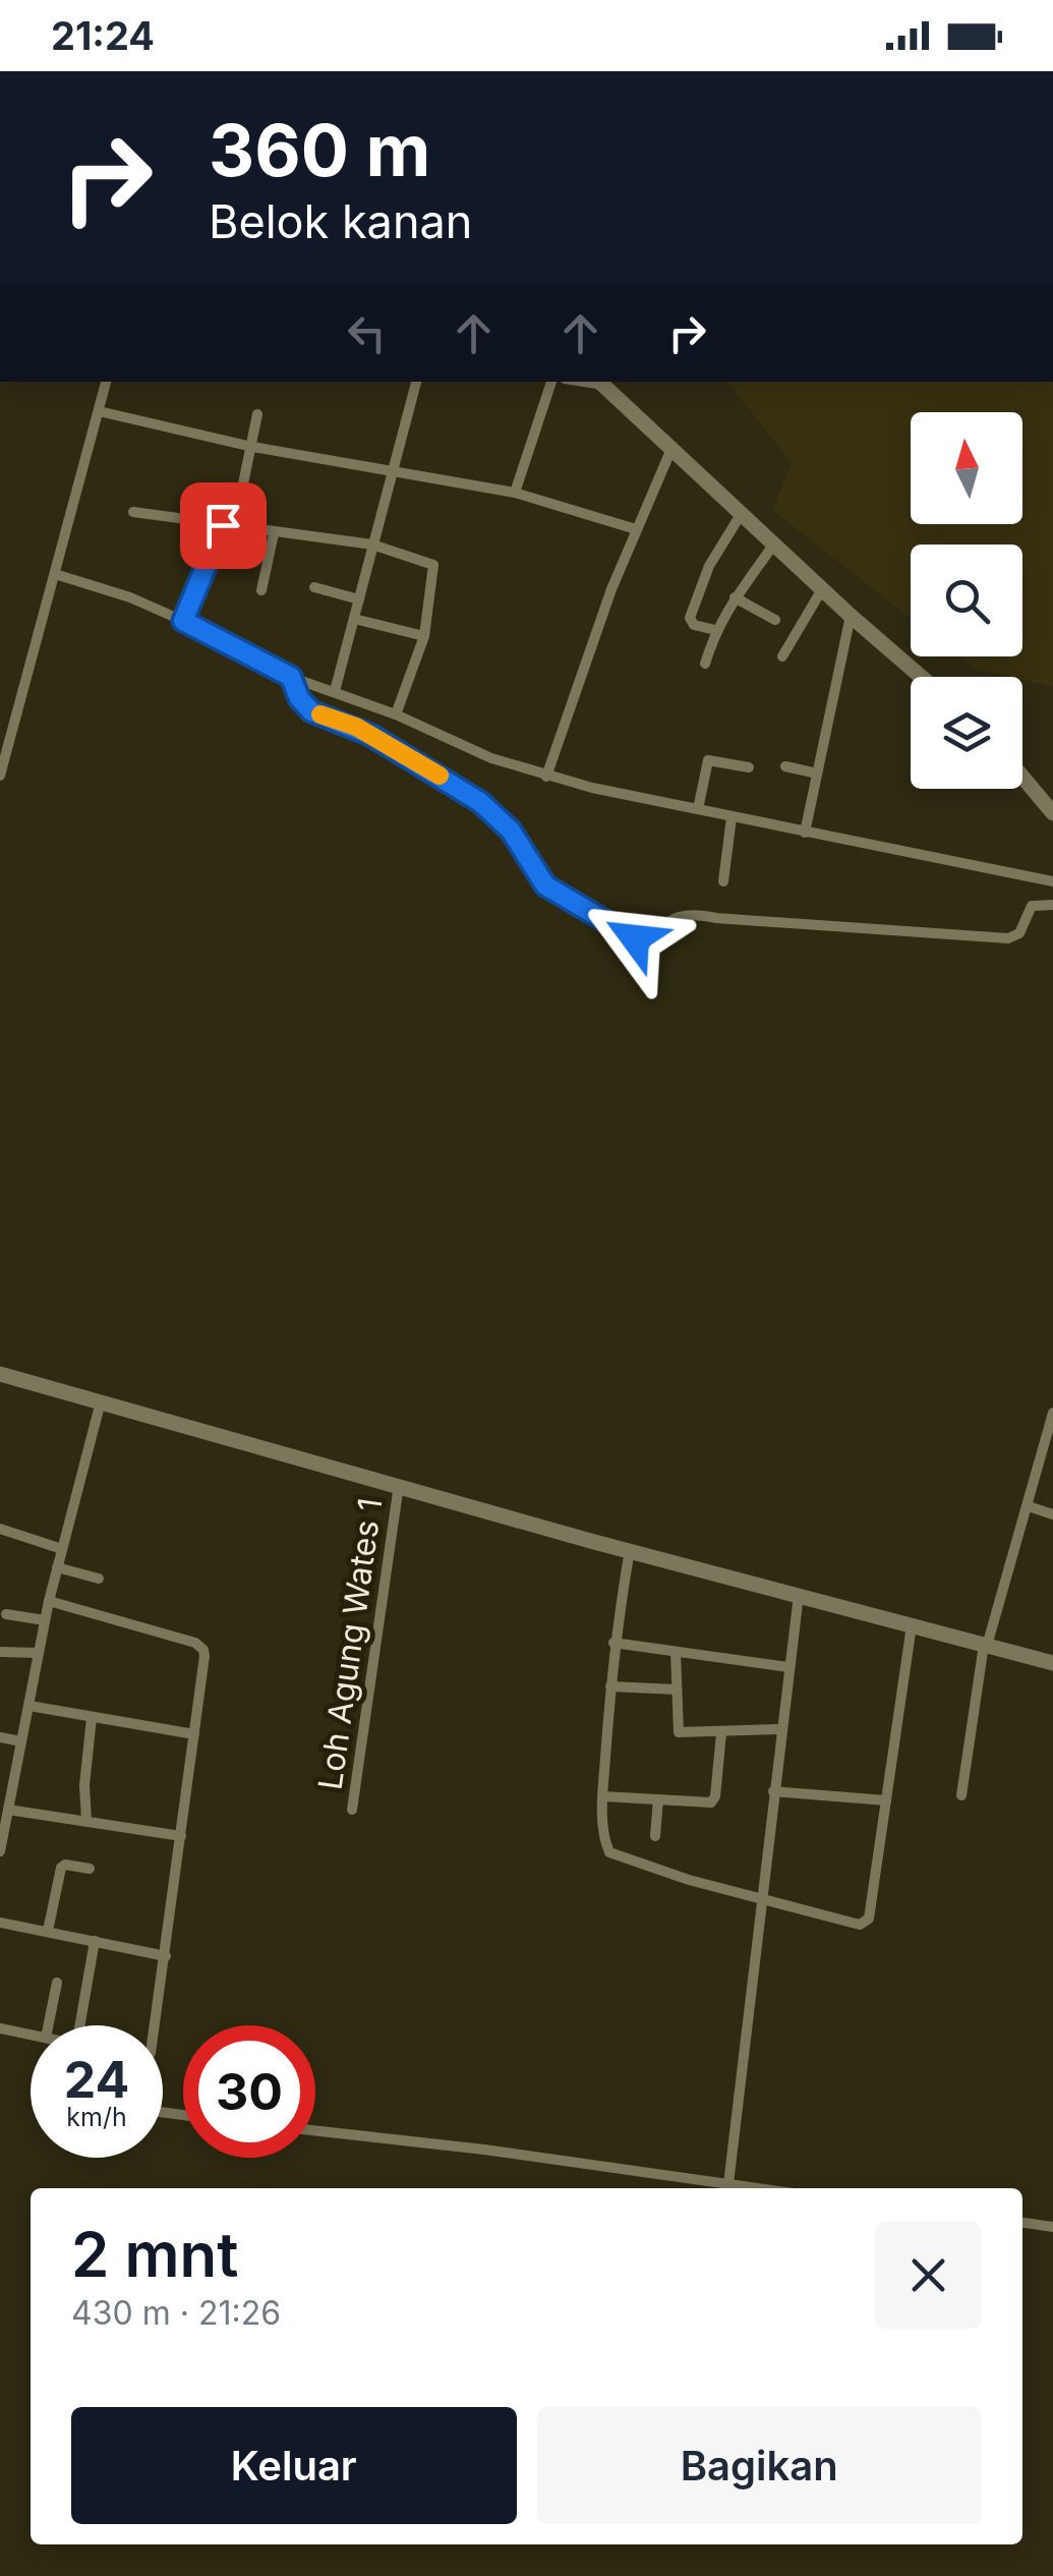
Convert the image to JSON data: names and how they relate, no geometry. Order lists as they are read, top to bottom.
{
  "streets": {
    "street": ["Loh Agung Wates 1"]
  },
  "north": "top",
  "page": {
    "status": "21:24",
    "turn": ["360 m", "Belok kanan"],
    "speed": "24 km/h",
    "limit": "30",
    "heading": ["2 mnt", "430 m · 21:26"],
    "buttons": ["Keluar", "Bagikan"]
  }
}
